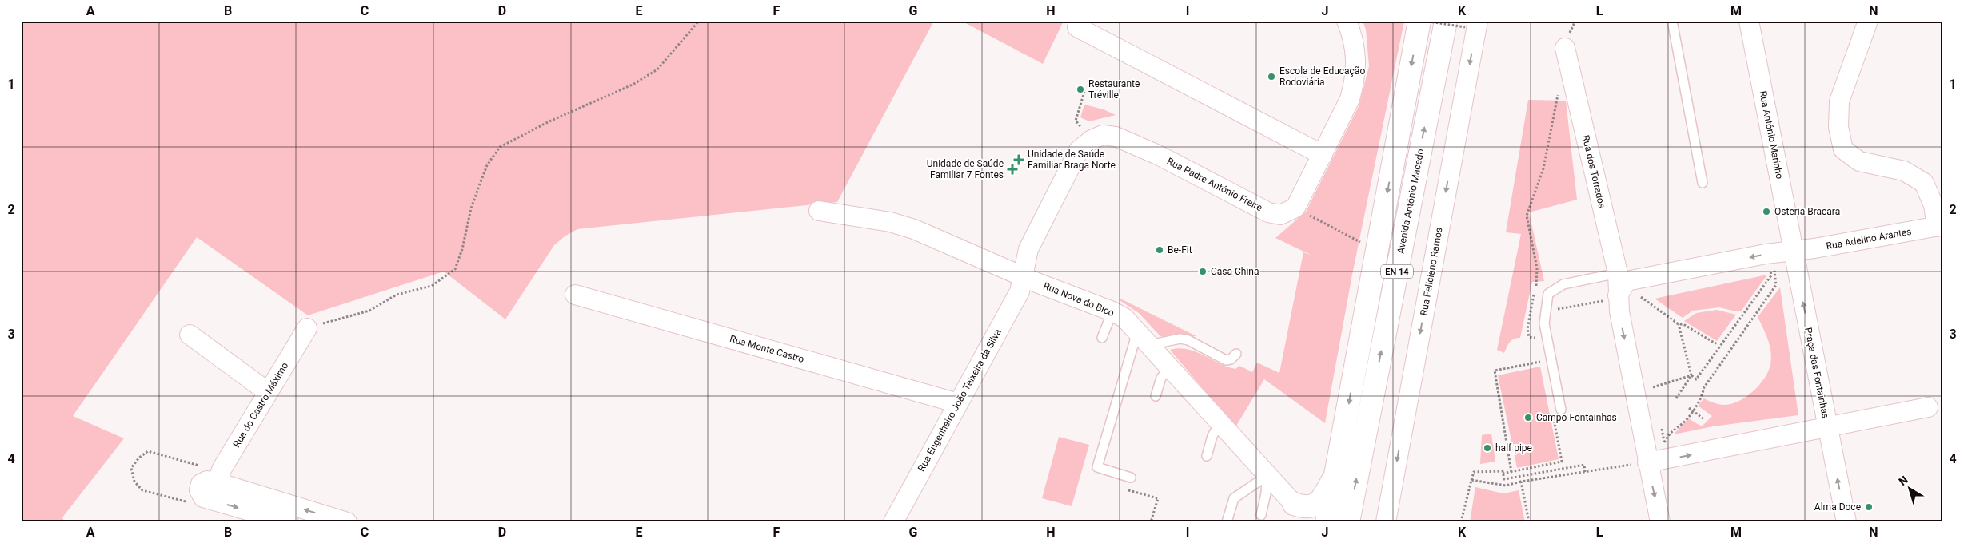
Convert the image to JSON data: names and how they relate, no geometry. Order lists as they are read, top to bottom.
{
  "streets": {
    "highway": ["Avenida António Macedo", "EN 14"],
    "street": [
      "Rua António Marinho",
      "Rua dos Torrados",
      "Rua Padre António Freire",
      "Rua Adelino Arantes",
      "Rua Feliciano Ramos",
      "Rua Nova do Bico",
      "Rua Monte Castro",
      "Praça das Fontainhas",
      "Rua Engenheiro João Teixeira da Silva",
      "Rua do Castro Máximo"
    ]
  },
  "crossings": [
    ["Rua António Marinho", "Rua Adelino Arantes"],
    ["Rua António Marinho", "Praça das Fontainhas"],
    ["Rua Padre António Freire", "Rua Nova do Bico"],
    ["Rua Padre António Freire", "Rua Engenheiro João Teixeira da Silva"],
    ["Avenida António Macedo", "Rua Feliciano Ramos"],
    ["Rua Adelino Arantes", "Praça das Fontainhas"],
    ["Rua Nova do Bico", "Rua Engenheiro João Teixeira da Silva"],
    ["Rua Monte Castro", "Rua Engenheiro João Teixeira da Silva"]
  ],
  "places": {
    "other": [
      "Escola de Educação Rodoviária",
      "Restaurante Tréville",
      "Osteria Bracara",
      "Be-Fit",
      "Casa China",
      "Campo Fontainhas",
      "half pipe",
      "Alma Doce"
    ],
    "health": ["Unidade de Saúde Familiar Braga Norte", "Unidade de Saúde Familiar 7 Fontes"]
  },
  "north": "top left",
  "grid": {
    "columns": [
      "A",
      "B",
      "C",
      "D",
      "E",
      "F",
      "G",
      "H",
      "I",
      "J",
      "K",
      "L",
      "M",
      "N"
    ],
    "rows": [
      "1",
      "2",
      "3",
      "4"
    ]
  }
}
